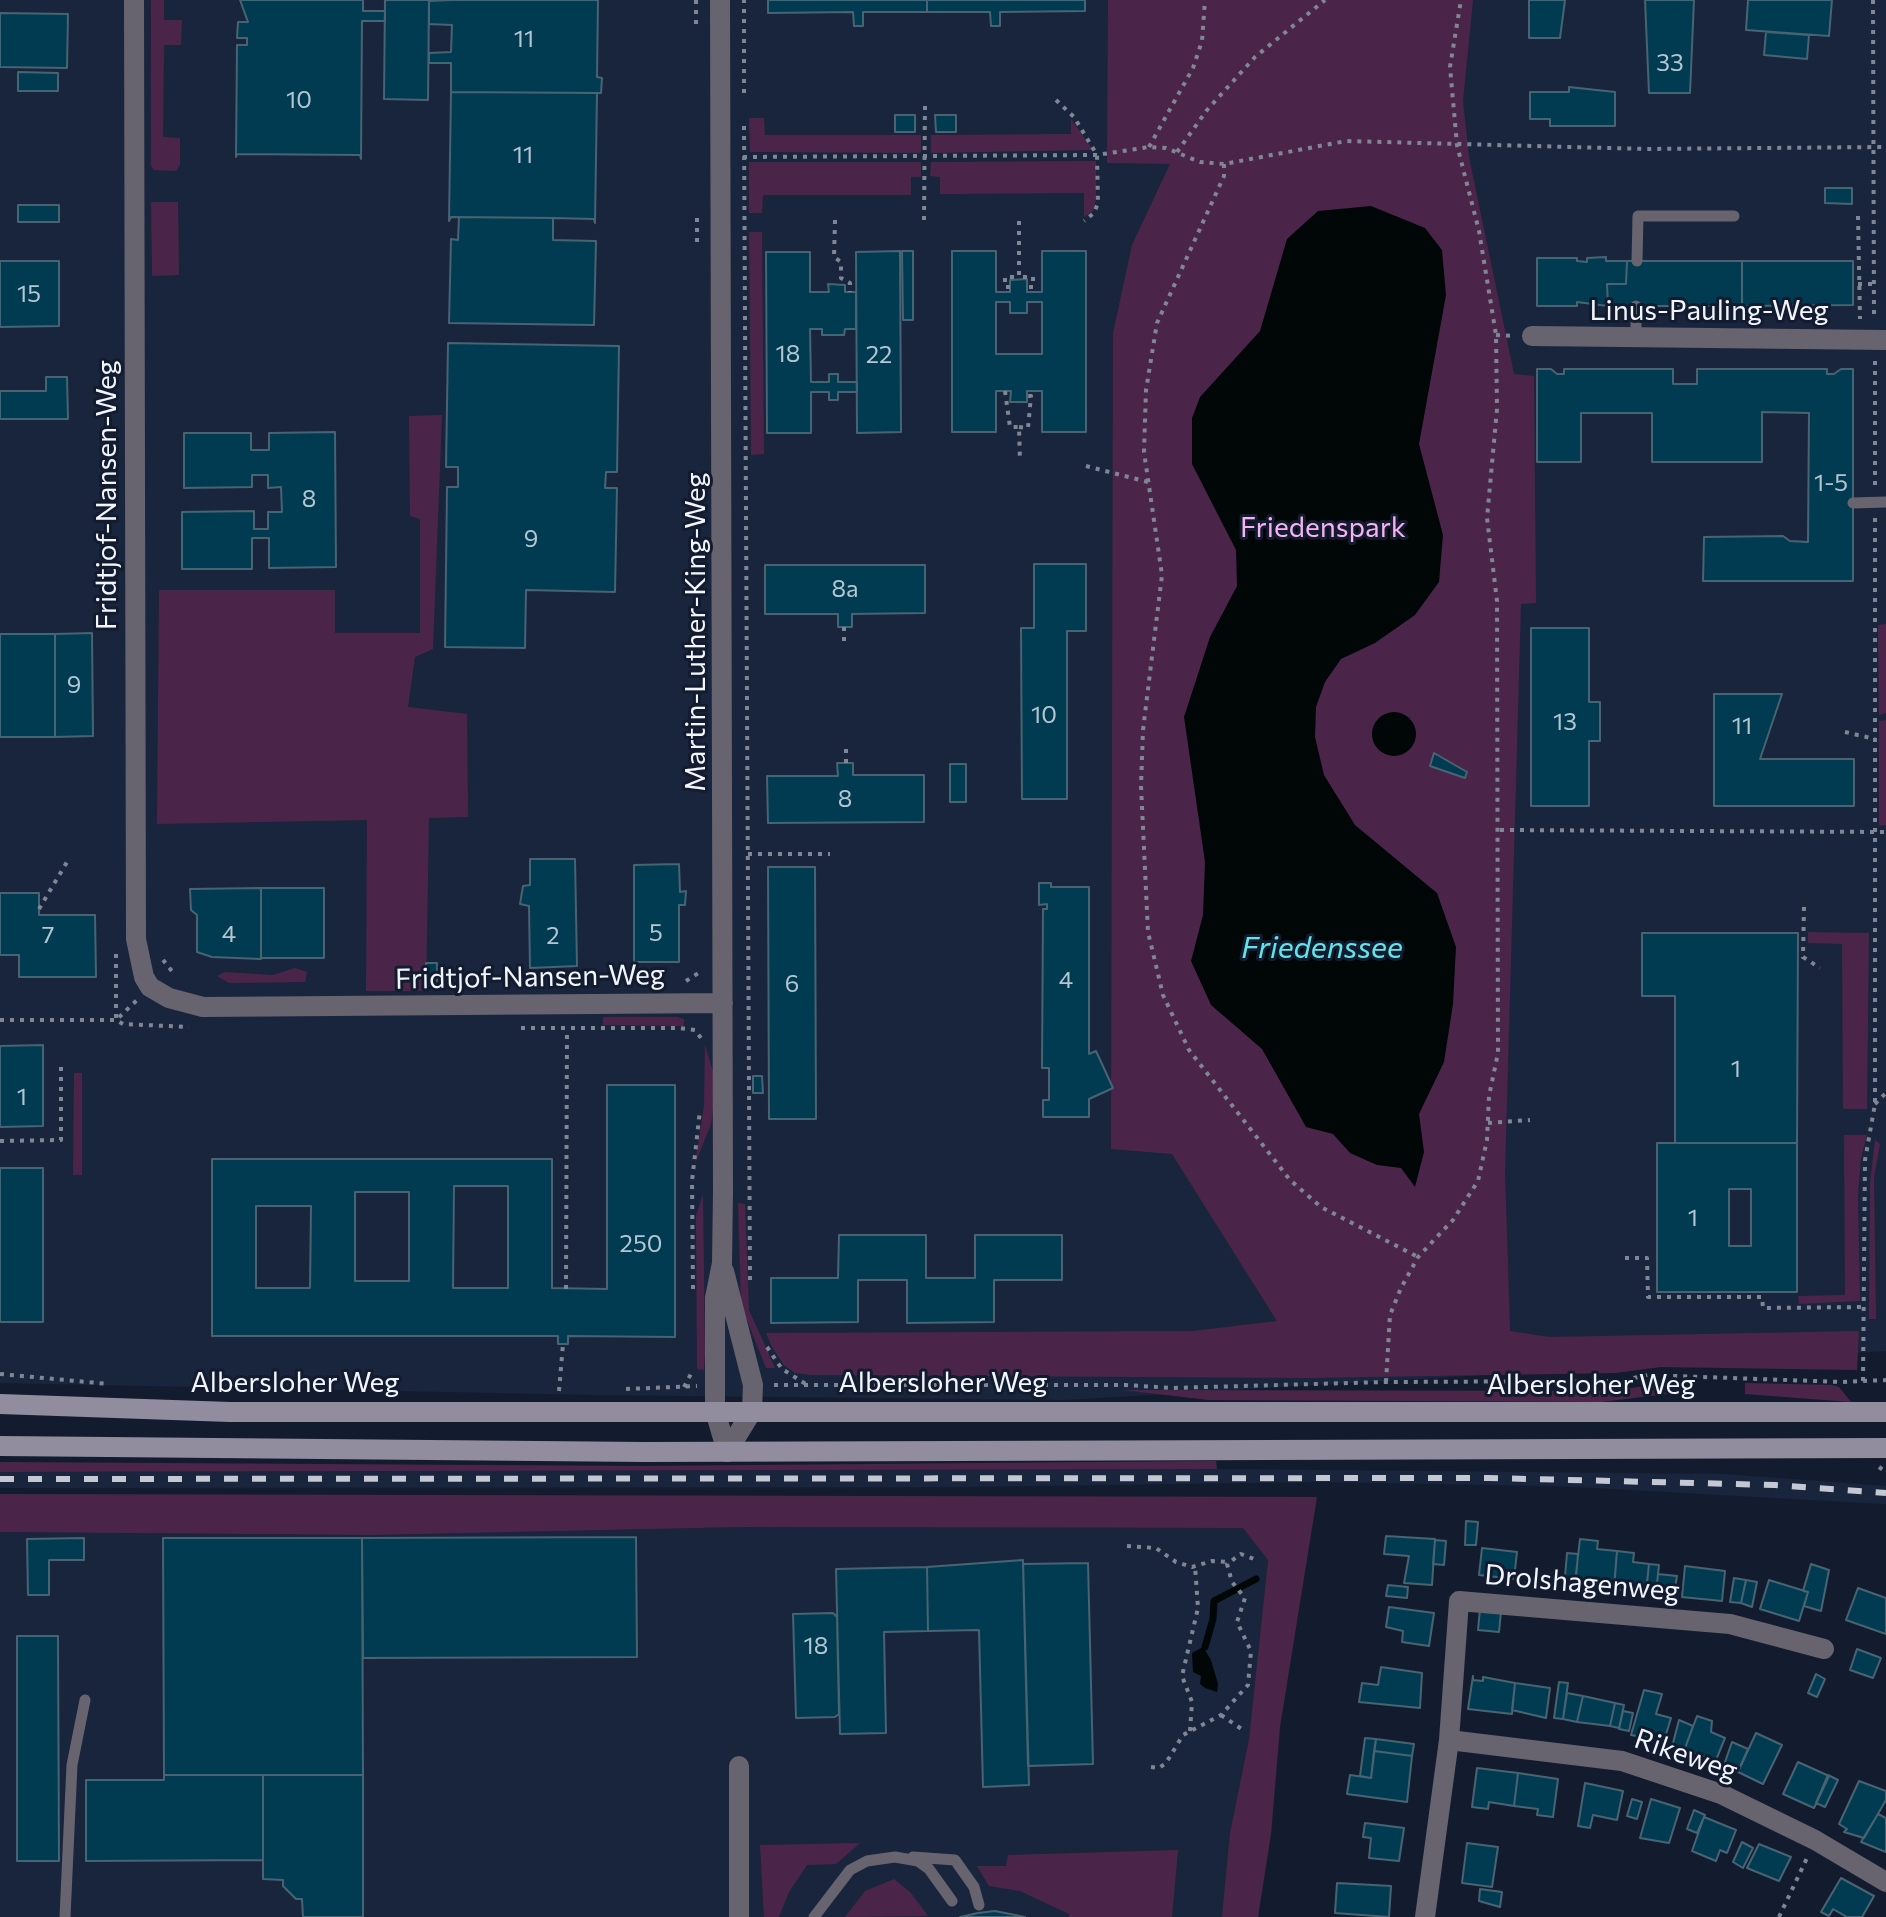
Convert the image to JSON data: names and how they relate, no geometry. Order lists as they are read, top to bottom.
{
  "streets": {
    "main road": ["Albersloher Weg"],
    "street": [
      "Linus-Pauling-Weg",
      "Fridtjof-Nansen-Weg",
      "Martin-Luther-King-Weg",
      "Drolshagenweg",
      "Rikeweg"
    ]
  },
  "crossings": [
    ["Fridtjof-Nansen-Weg", "Martin-Luther-King-Weg"],
    ["Martin-Luther-King-Weg", "Albersloher Weg"],
    ["Drolshagenweg", "Rikeweg"]
  ],
  "water": ["Friedenssee"],
  "parks": ["Friedenspark"],
  "house_numbers": [
    "11",
    "33",
    "10",
    "11",
    "15",
    "18",
    "22",
    "1-5",
    "8",
    "9",
    "8a",
    "9",
    "10",
    "13",
    "11",
    "8",
    "5",
    "4",
    "7",
    "2",
    "4",
    "6",
    "1",
    "1",
    "1",
    "250",
    "18"
  ]
}
